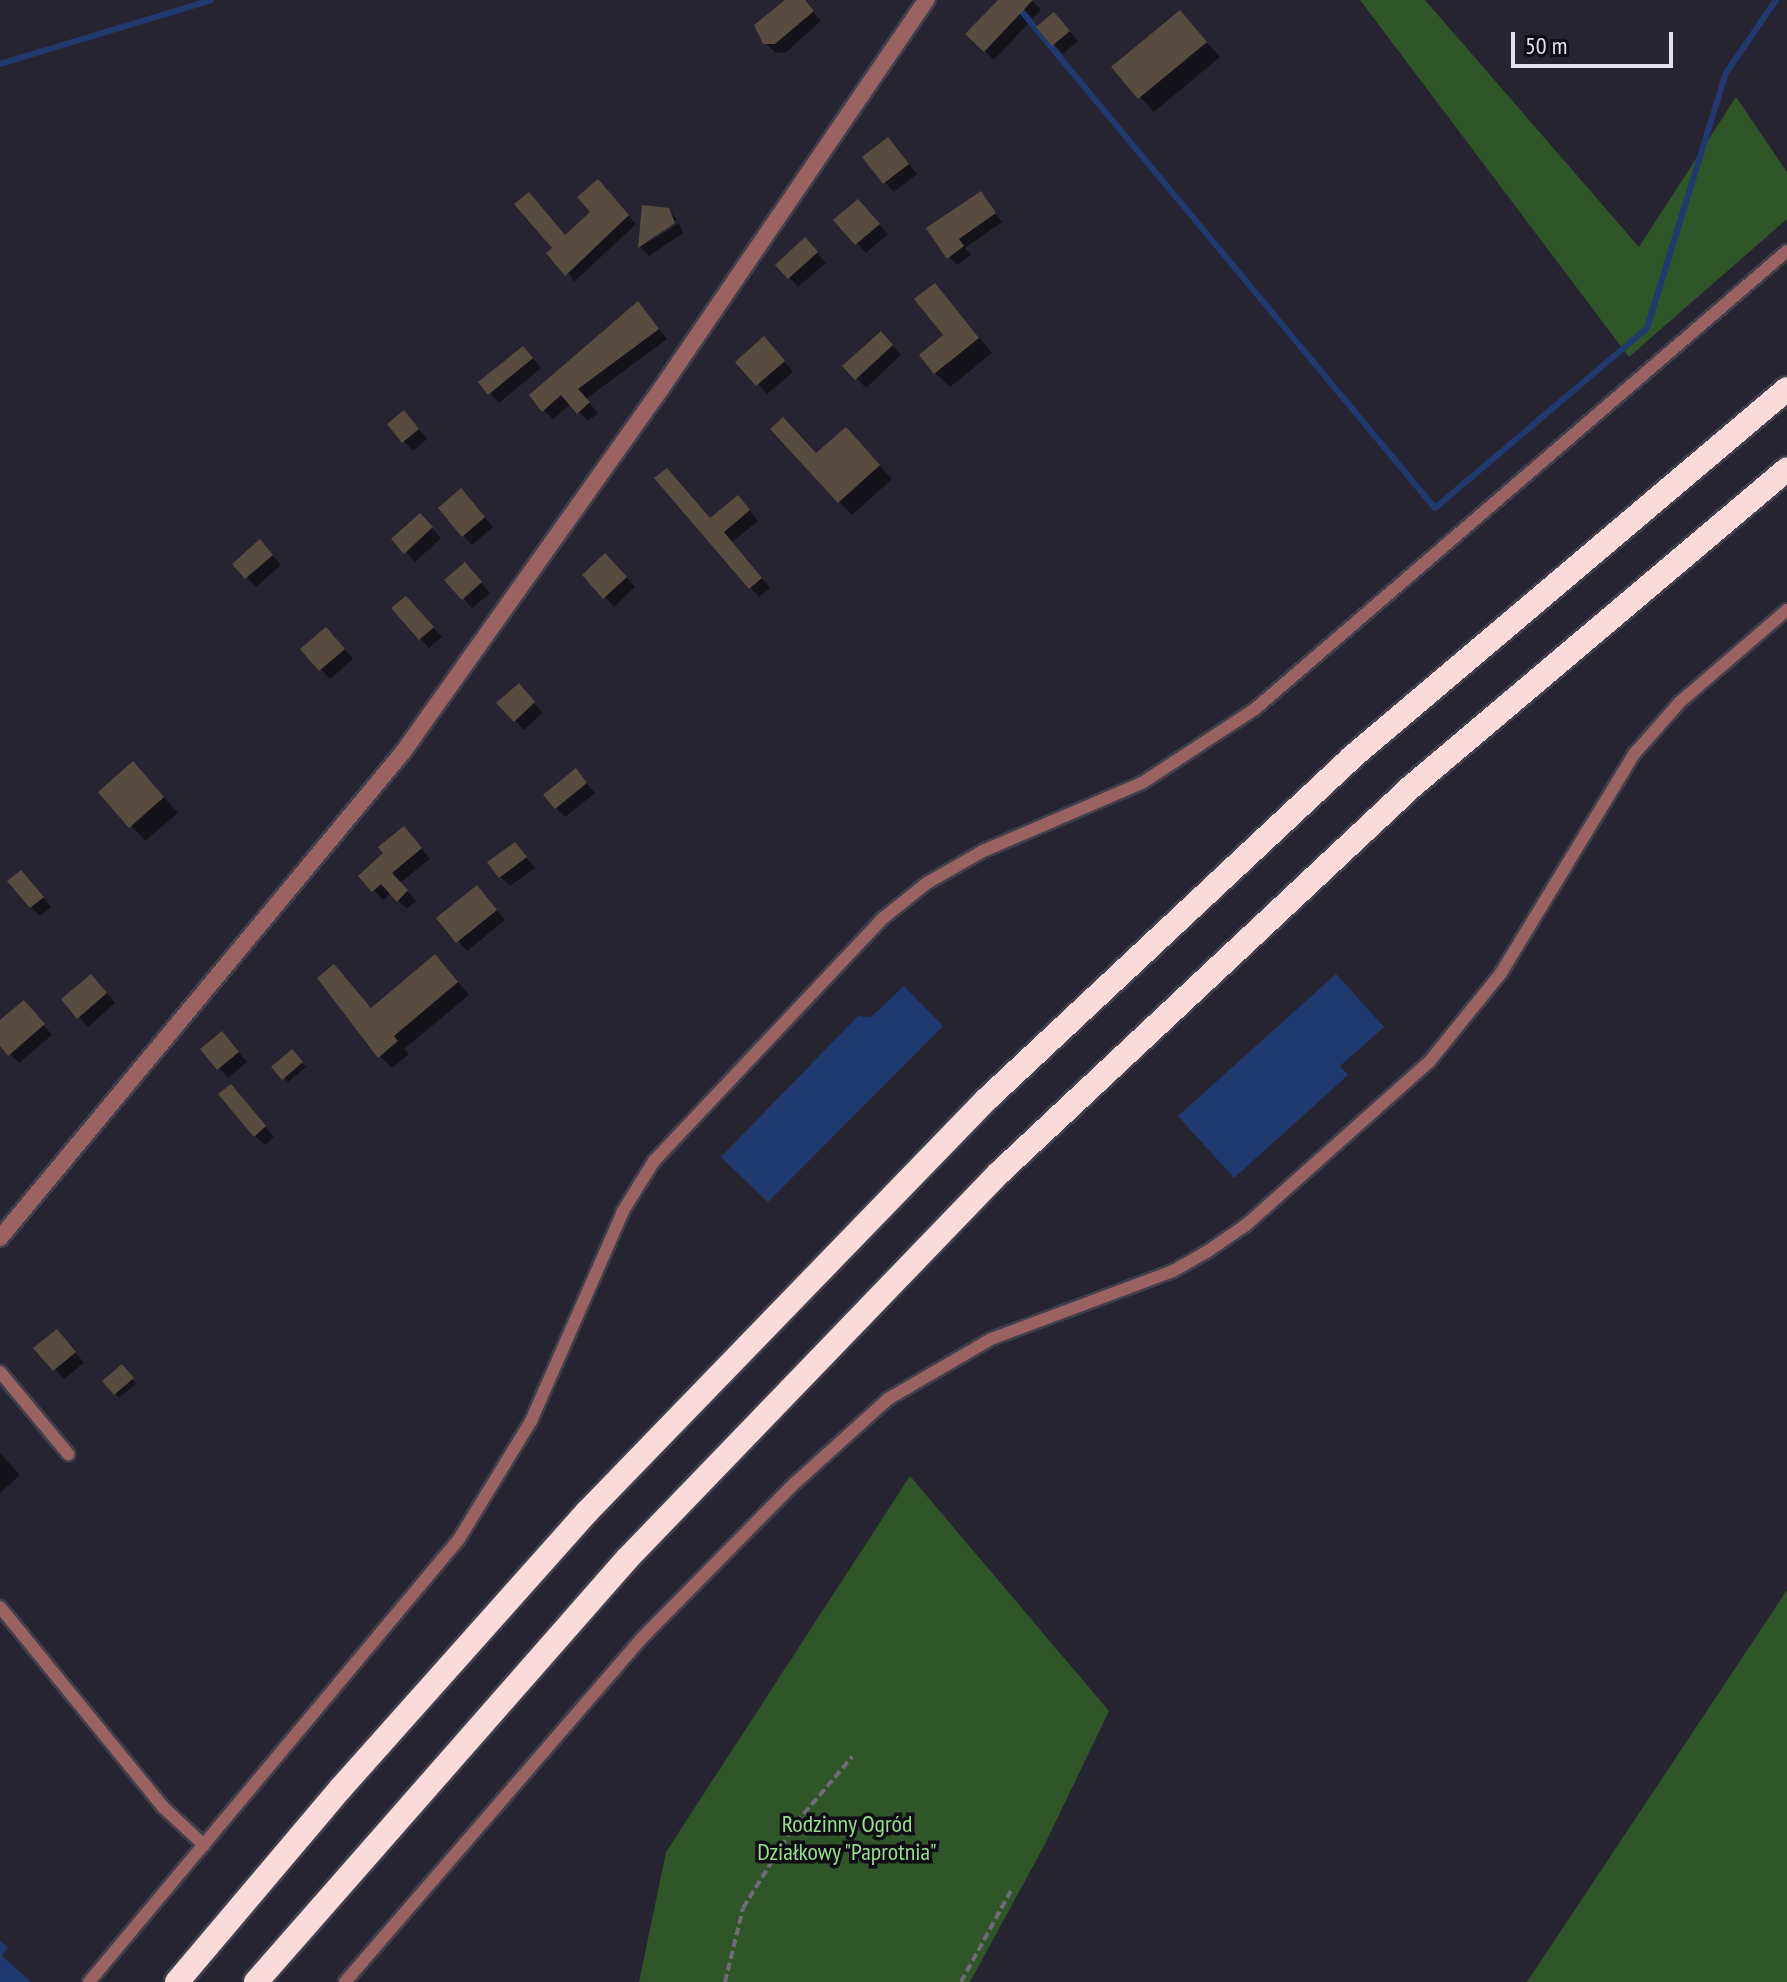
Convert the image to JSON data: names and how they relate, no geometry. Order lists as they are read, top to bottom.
{
  "parks": ["Rodzinny Ogród Działkowy \"Paprotnia\""],
  "scale_bar": "50 m"
}
